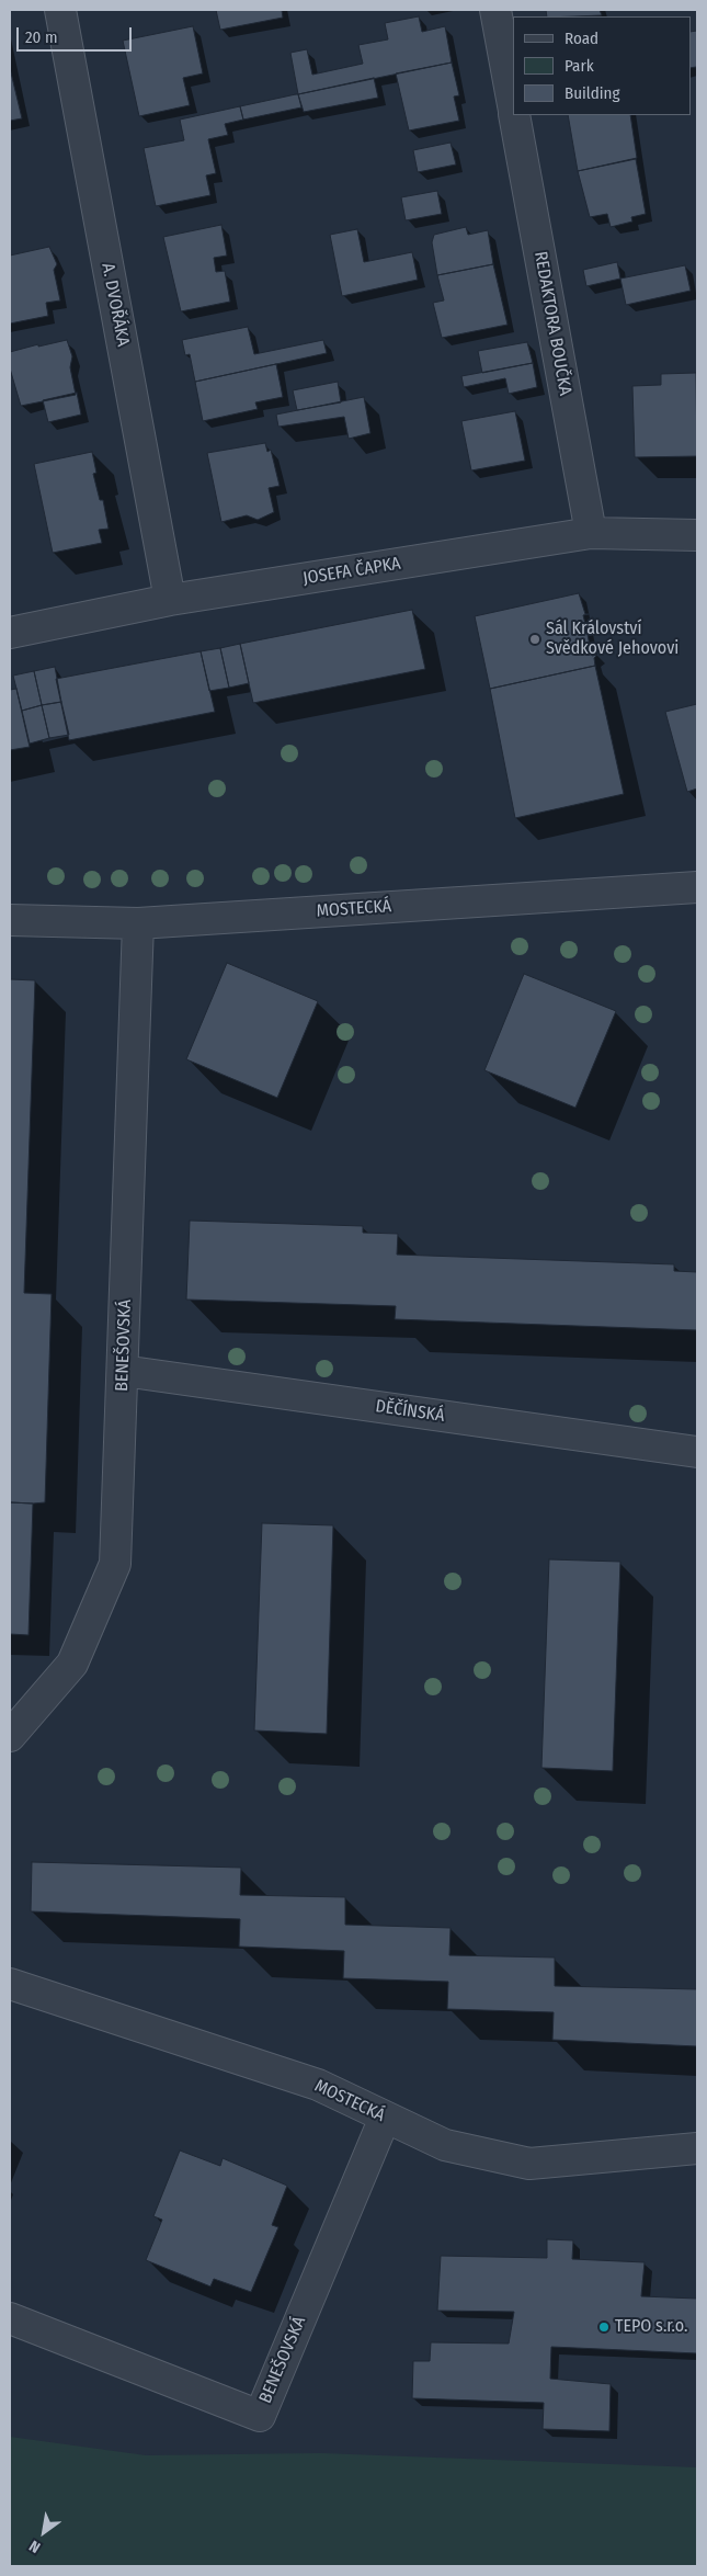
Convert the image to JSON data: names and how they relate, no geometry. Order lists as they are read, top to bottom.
{
  "streets": {
    "street": [
      "A. DVOŘÁKA",
      "REDAKTORA BOUČKA",
      "JOSEFA ČAPKA",
      "MOSTECKÁ",
      "BENEŠOVSKÁ",
      "DĚČÍNSKÁ"
    ]
  },
  "crossings": [
    ["A. DVOŘÁKA", "JOSEFA ČAPKA"],
    ["REDAKTORA BOUČKA", "JOSEFA ČAPKA"],
    ["MOSTECKÁ", "BENEŠOVSKÁ"],
    ["BENEŠOVSKÁ", "DĚČÍNSKÁ"]
  ],
  "places": ["Sál Království Svědkové Jehovovi", "TEPO s.r.o."],
  "legend": ["Road", "Park", "Building"],
  "scale_bar": "20 m",
  "north": "bottom left"
}
